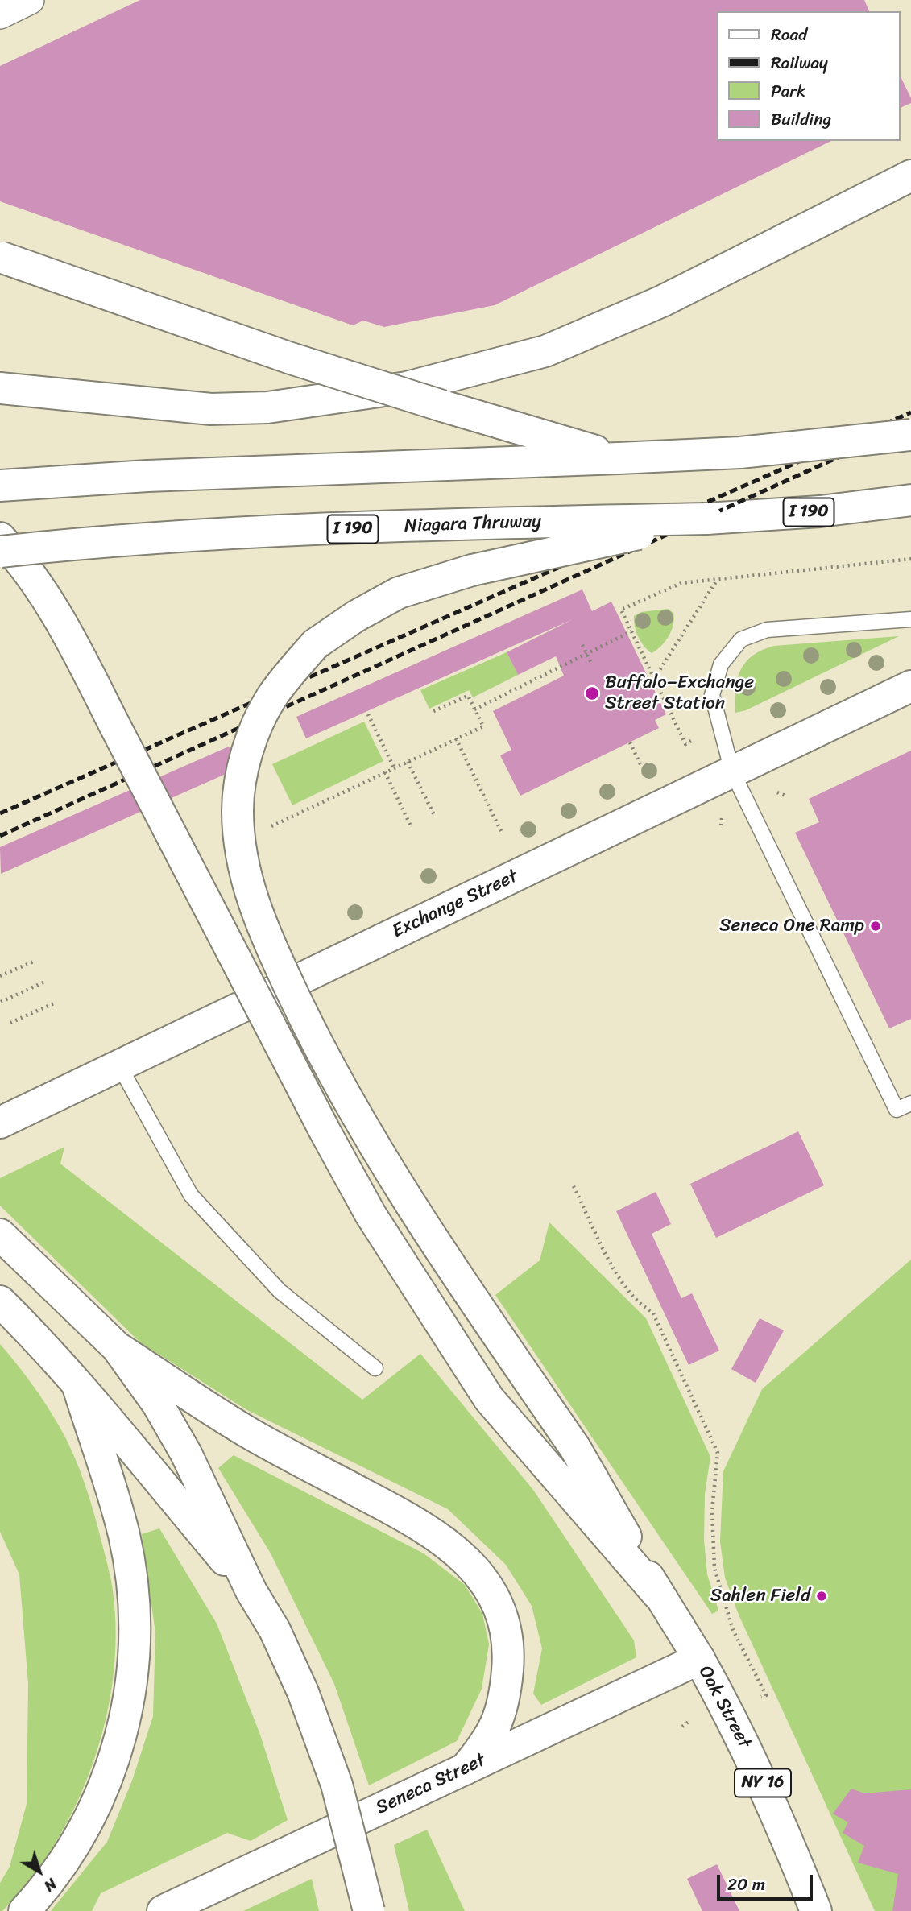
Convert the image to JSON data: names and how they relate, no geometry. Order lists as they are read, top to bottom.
{
  "streets": {
    "main road": [
      "I 190",
      "Niagara Thruway",
      "Exchange Street",
      "Oak Street",
      "NY 16",
      "Seneca Street"
    ]
  },
  "crossings": [
    ["Oak Street", "Seneca Street"]
  ],
  "places": ["Buffalo–Exchange Street Station", "Seneca One Ramp", "Sahlen Field"],
  "legend": [
    "Road",
    "Railway",
    "Park",
    "Building"
  ],
  "scale_bar": "20 m",
  "north": "bottom right"
}
